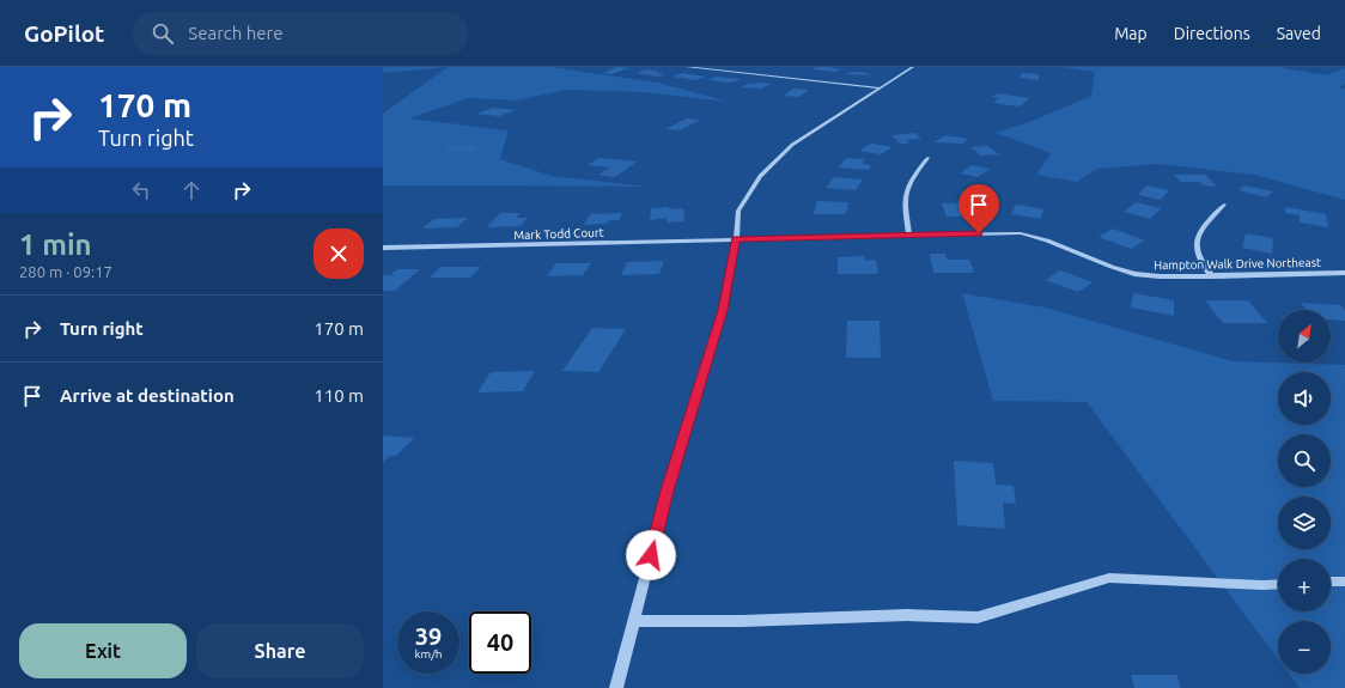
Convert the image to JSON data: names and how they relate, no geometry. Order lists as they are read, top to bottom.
{
  "streets": {
    "street": ["Mark Todd Court", "Hampton Walk Drive Northeast"]
  },
  "crossings": [
    ["Mark Todd Court", "Hampton Walk Drive Northeast"]
  ],
  "north": "top right",
  "page": {
    "header": "GoPilot",
    "search": "Search here",
    "nav": ["Map", "Directions", "Saved"],
    "turn": ["170 m", "Turn right"],
    "heading": ["1 min", "280 m · 09:17"],
    "list": [
      {
        "name": "Turn right",
        "value": "170 m"
      },
      {
        "name": "Arrive at destination",
        "value": "110 m"
      }
    ],
    "map_buttons": ["+", "−"],
    "speed": "39 km/h",
    "limit": "40",
    "buttons": ["Exit", "Share"]
  }
}
